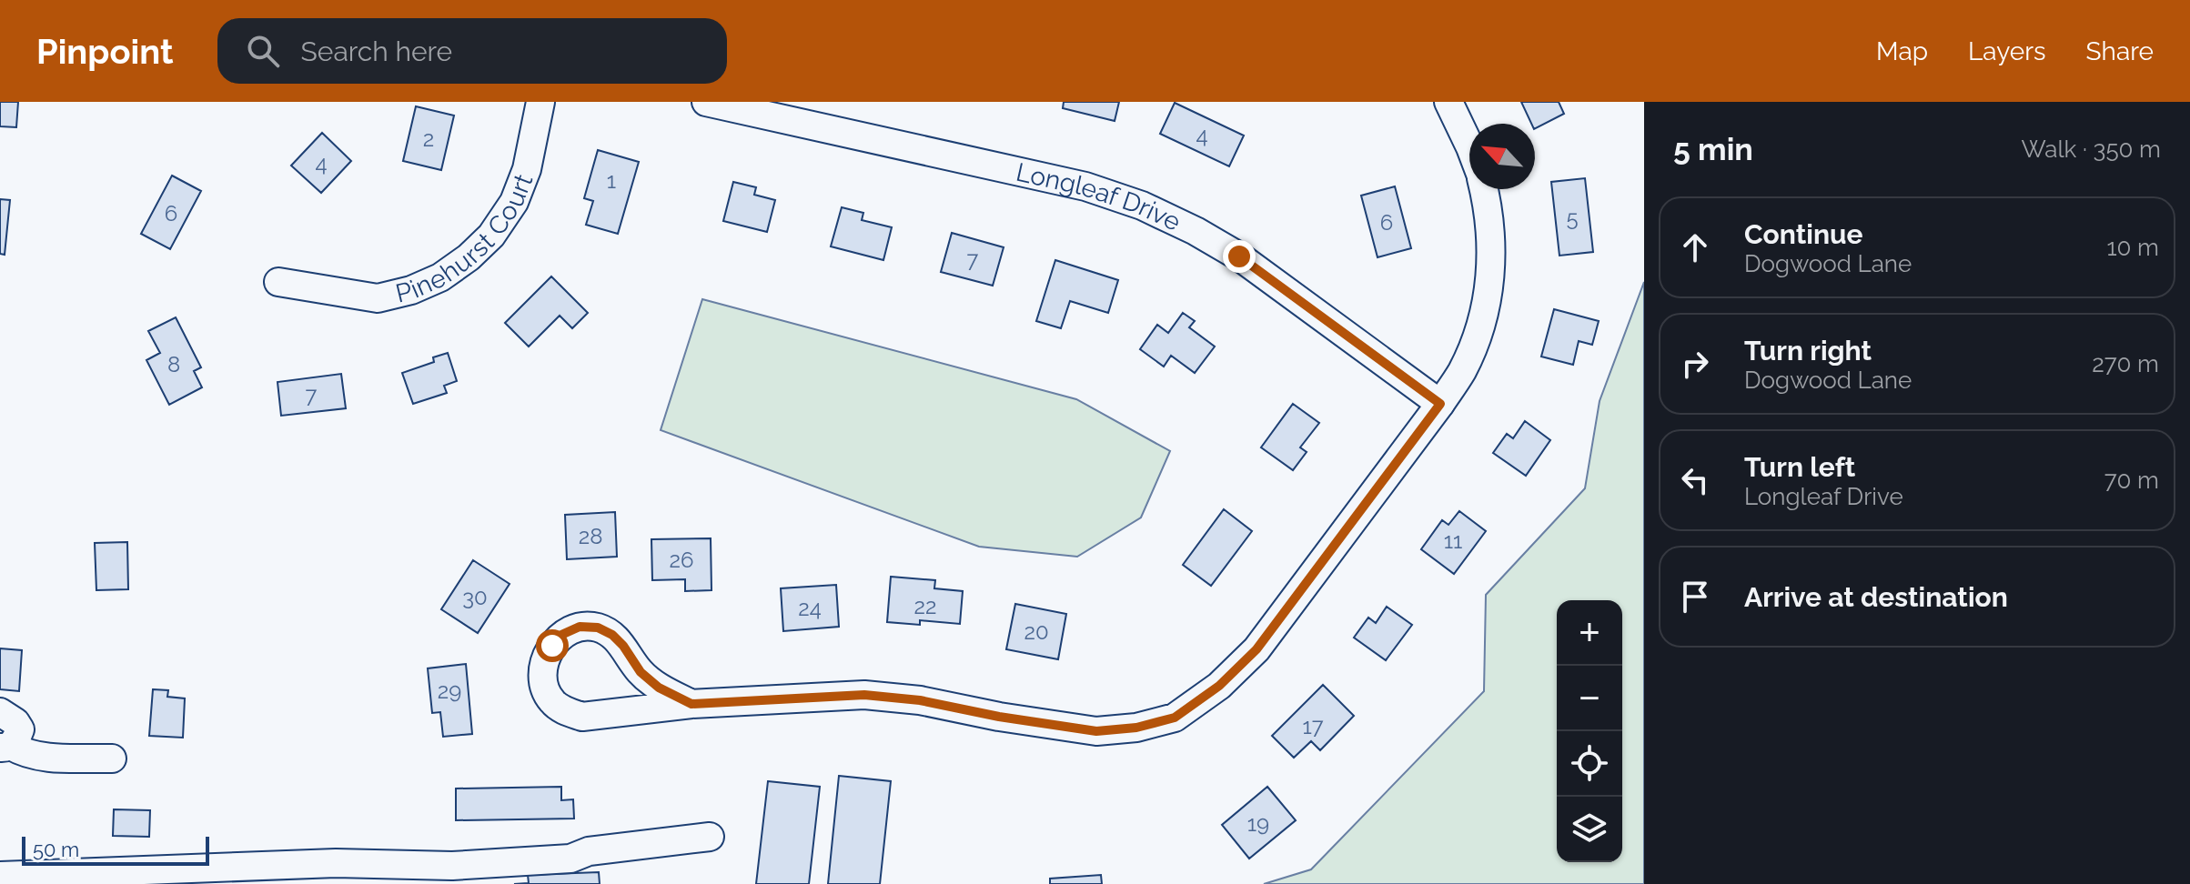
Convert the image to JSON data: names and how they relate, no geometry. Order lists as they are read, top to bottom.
{
  "streets": {
    "street": ["Longleaf Drive", "Pinehurst Court"]
  },
  "house_numbers": [
    "4",
    "2",
    "4",
    "1",
    "6",
    "5",
    "6",
    "7",
    "8",
    "7",
    "28",
    "11",
    "26",
    "30",
    "22",
    "24",
    "20",
    "29",
    "17",
    "19"
  ],
  "scale_bar": "50 m",
  "north": "top left",
  "page": {
    "header": "Pinpoint",
    "search": "Search here",
    "nav": ["Map", "Layers", "Share"],
    "heading": ["5 min", "Walk · 350 m"],
    "list": [
      ["Continue", "Dogwood Lane", "10 m"],
      ["Turn right", "Dogwood Lane", "270 m"],
      ["Turn left", "Longleaf Drive", "70 m"],
      "Arrive at destination"
    ],
    "map_buttons": ["+", "−"],
    "scale": "50 m"
  }
}
